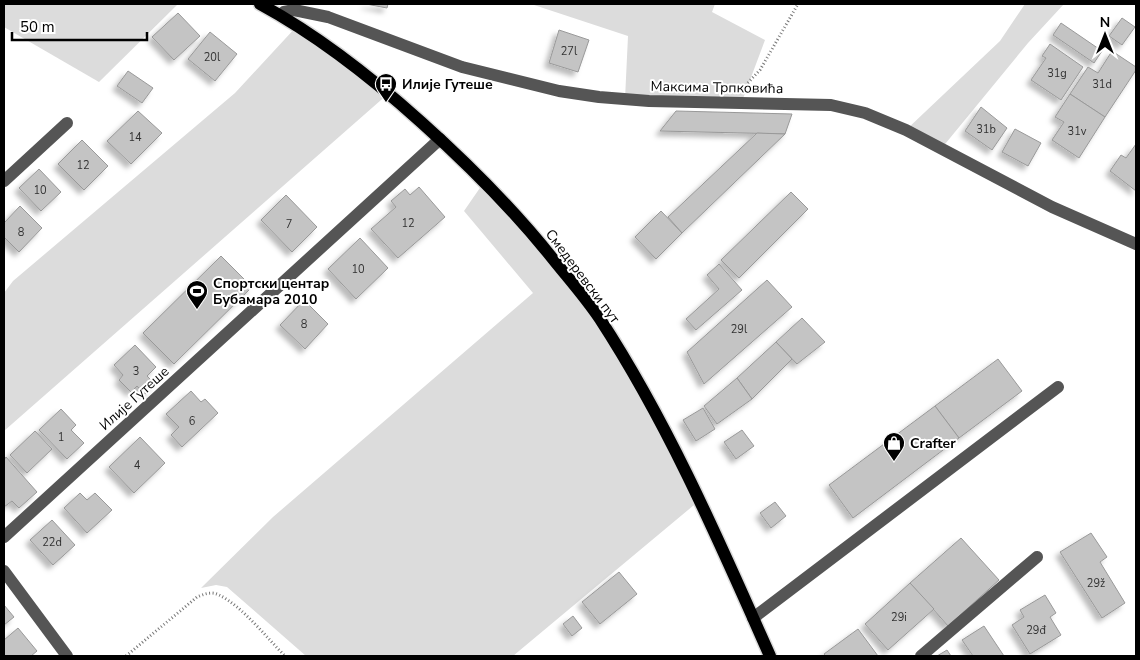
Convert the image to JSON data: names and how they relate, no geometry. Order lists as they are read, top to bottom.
{
  "streets": {
    "main road": ["Смедеревски пут"],
    "street": ["Максима Трпковића", "Илије Гутеше"]
  },
  "crossings": [
    ["Максима Трпковића", "Смедеревски пут"],
    ["Смедеревски пут", "Илије Гутеше"]
  ],
  "places": {
    "bus stop": ["Илије Гутеше"],
    "sports": ["Спортски центар Бубамара 2010"],
    "shop": ["Crafter"]
  },
  "house_numbers": [
    "27l",
    "20l",
    "31g",
    "31d",
    "31b",
    "31v",
    "14",
    "12",
    "10",
    "12",
    "7",
    "8",
    "10",
    "8",
    "29l",
    "3",
    "6",
    "1",
    "4",
    "22d",
    "29ž",
    "29i",
    "29đ"
  ],
  "scale_bar": "50 m",
  "north": "top"
}
